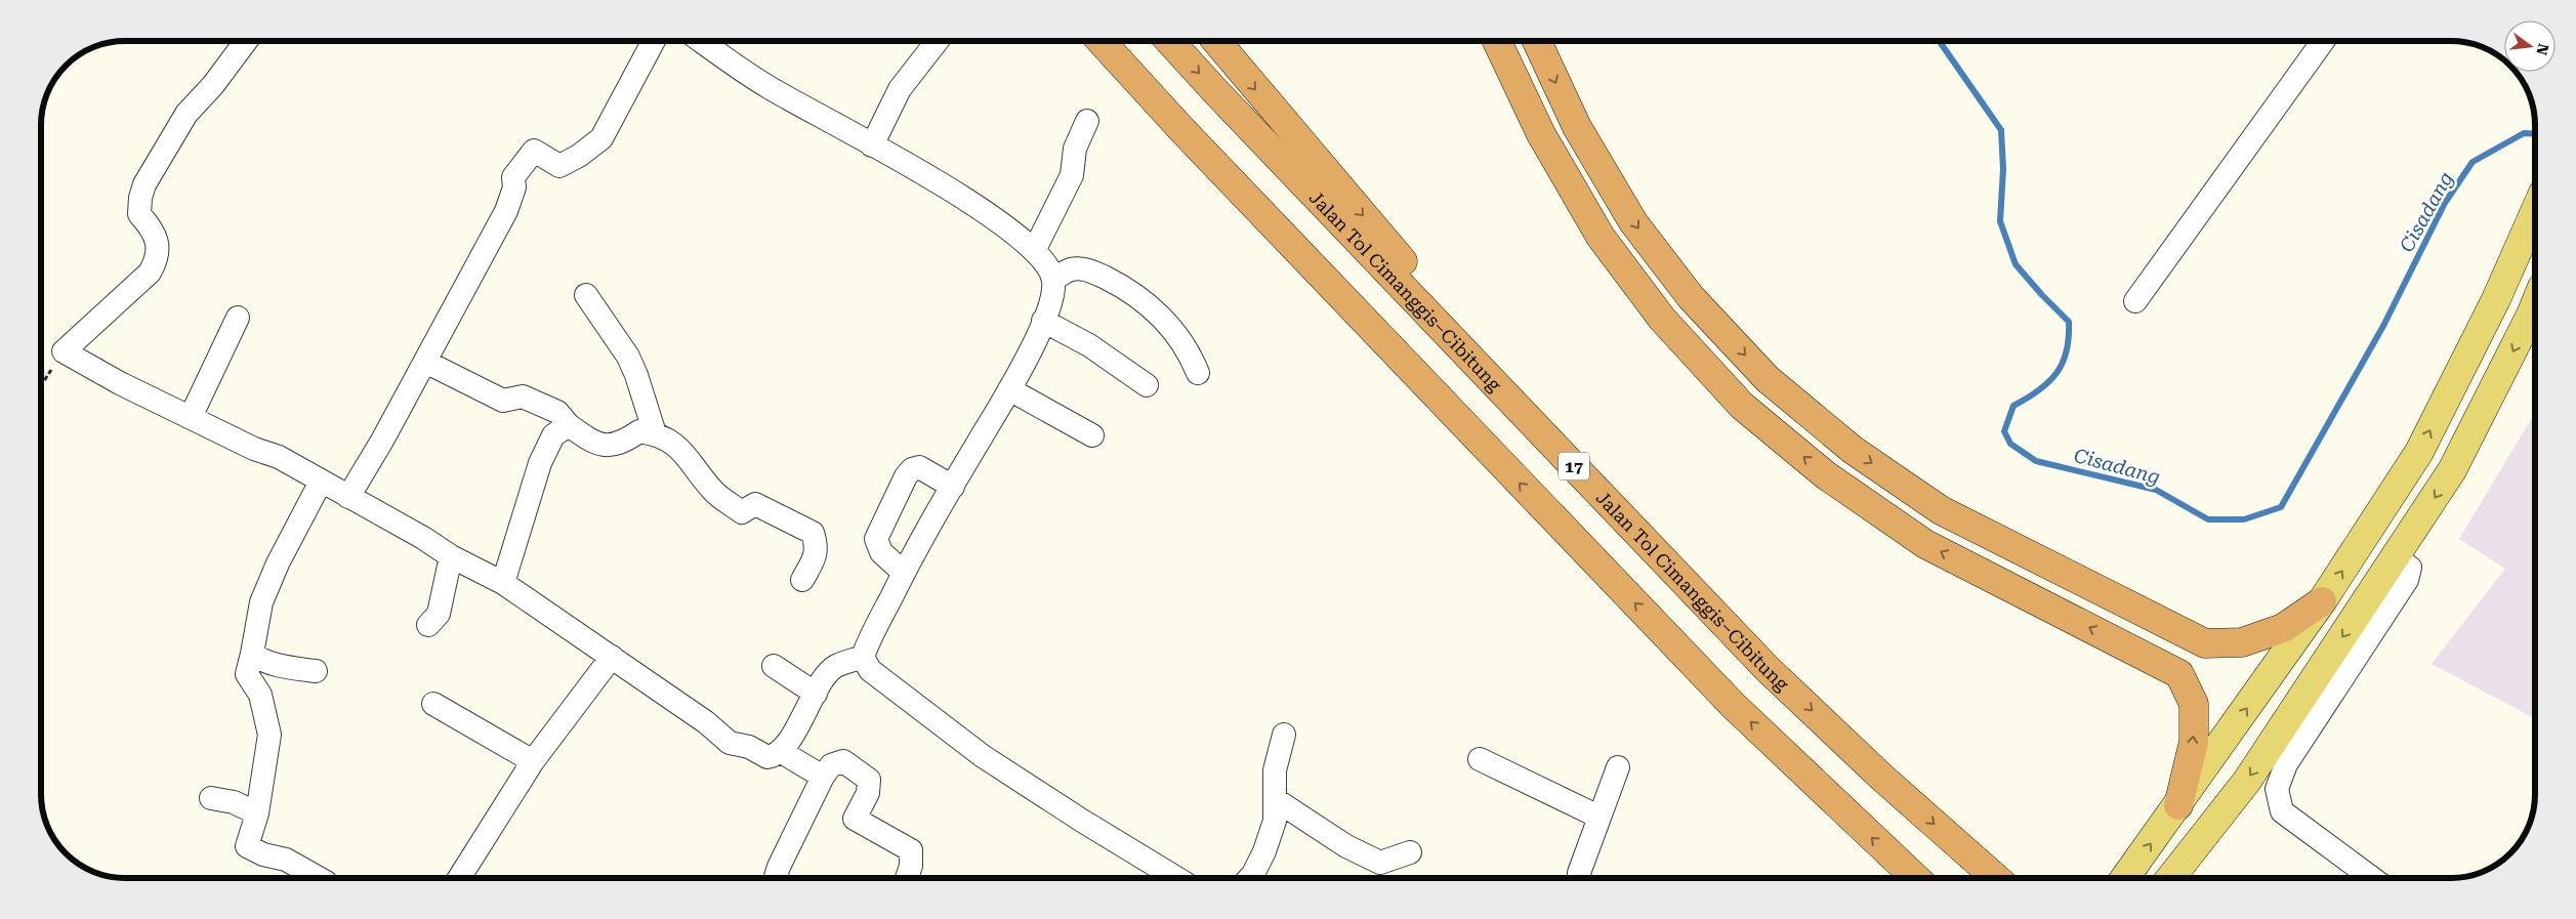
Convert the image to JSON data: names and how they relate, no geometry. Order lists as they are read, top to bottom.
{
  "streets": {
    "highway": ["Jalan Tol Cimanggis–Cibitung", "17"]
  },
  "water": ["Cisadang"],
  "north": "right"
}
